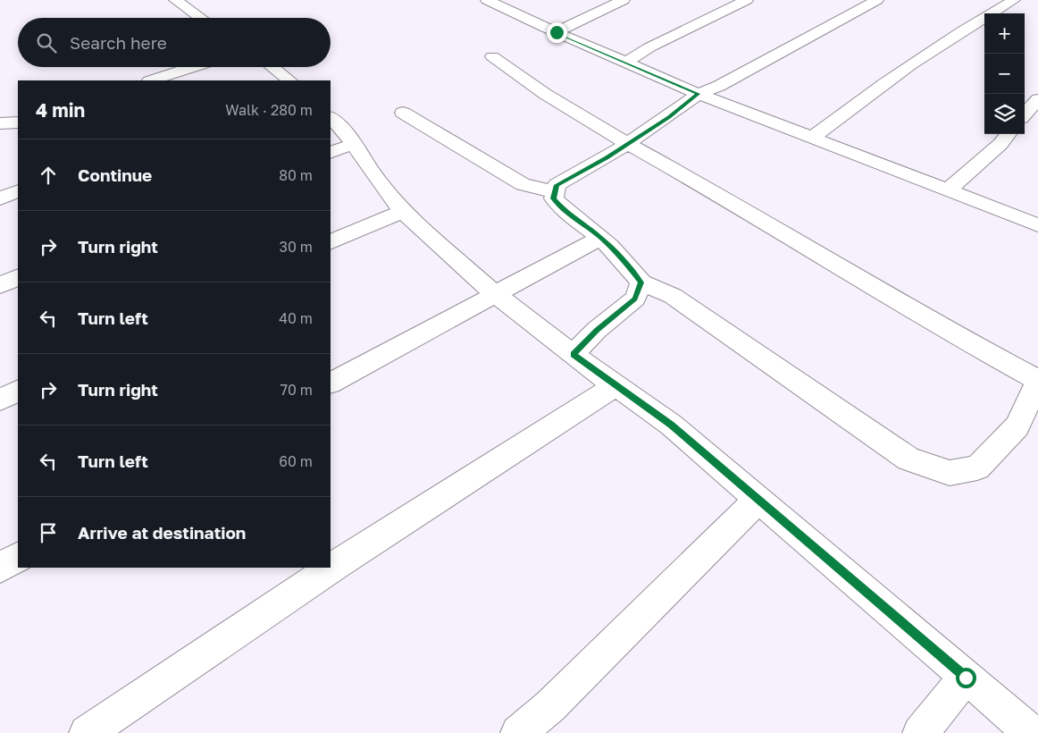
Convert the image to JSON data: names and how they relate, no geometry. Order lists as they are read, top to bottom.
{
  "page": {
    "map_buttons": ["+", "−"],
    "search": "Search here",
    "heading": ["4 min", "Walk · 280 m"],
    "list": [
      ["Continue", "80 m"],
      ["Turn right", "30 m"],
      ["Turn left", "40 m"],
      ["Turn right", "70 m"],
      ["Turn left", "60 m"],
      "Arrive at destination"
    ]
  }
}
